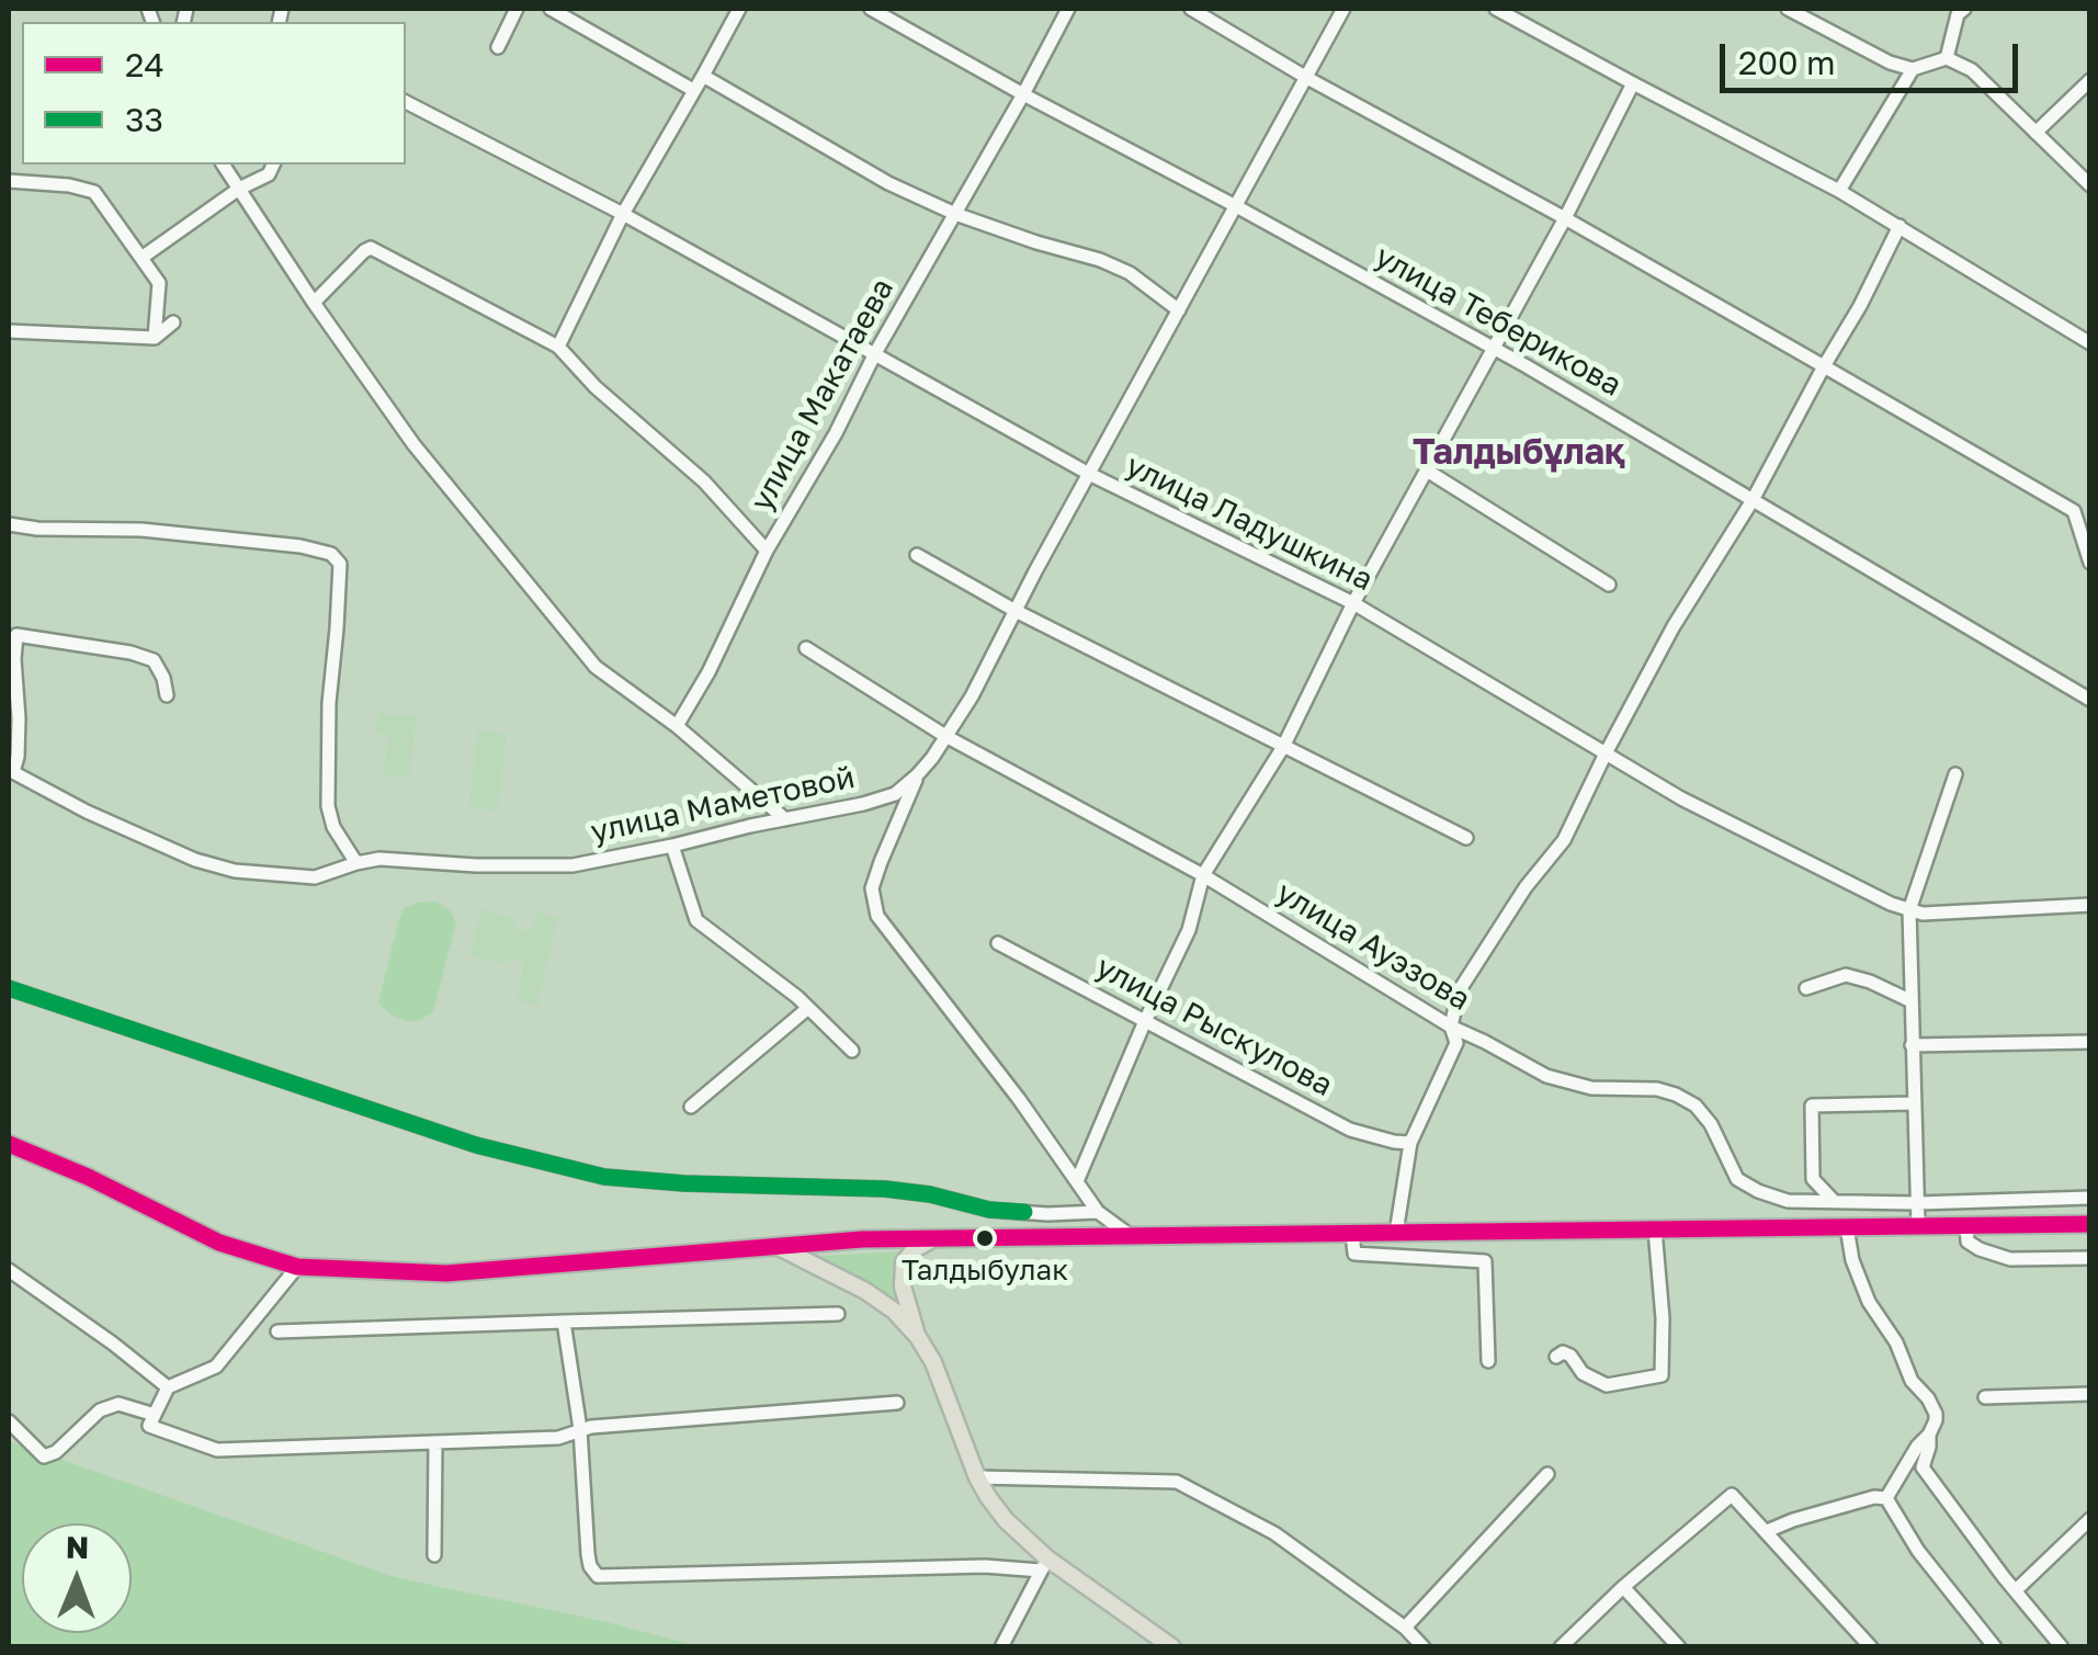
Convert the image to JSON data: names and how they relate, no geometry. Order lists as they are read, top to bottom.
{
  "streets": {
    "street": [
      "улица Теберикова",
      "улица Макатаева",
      "улица Ладушкина",
      "улица Маметовой",
      "улица Ауэзова",
      "улица Рыскулова"
    ]
  },
  "crossings": [
    ["улица Теберикова", "улица Макатаева"],
    ["улица Теберикова", "улица Маметовой"],
    ["улица Макатаева", "улица Ладушкина"],
    ["улица Ладушкина", "улица Маметовой"],
    ["улица Маметовой", "улица Ауэзова"]
  ],
  "districts": ["Талдыбұлақ"],
  "places": ["Талдыбулак"],
  "lines": ["transit line 33", "transit line 24"],
  "legend": ["24", "33"],
  "scale_bar": "200 m",
  "north": "top"
}
